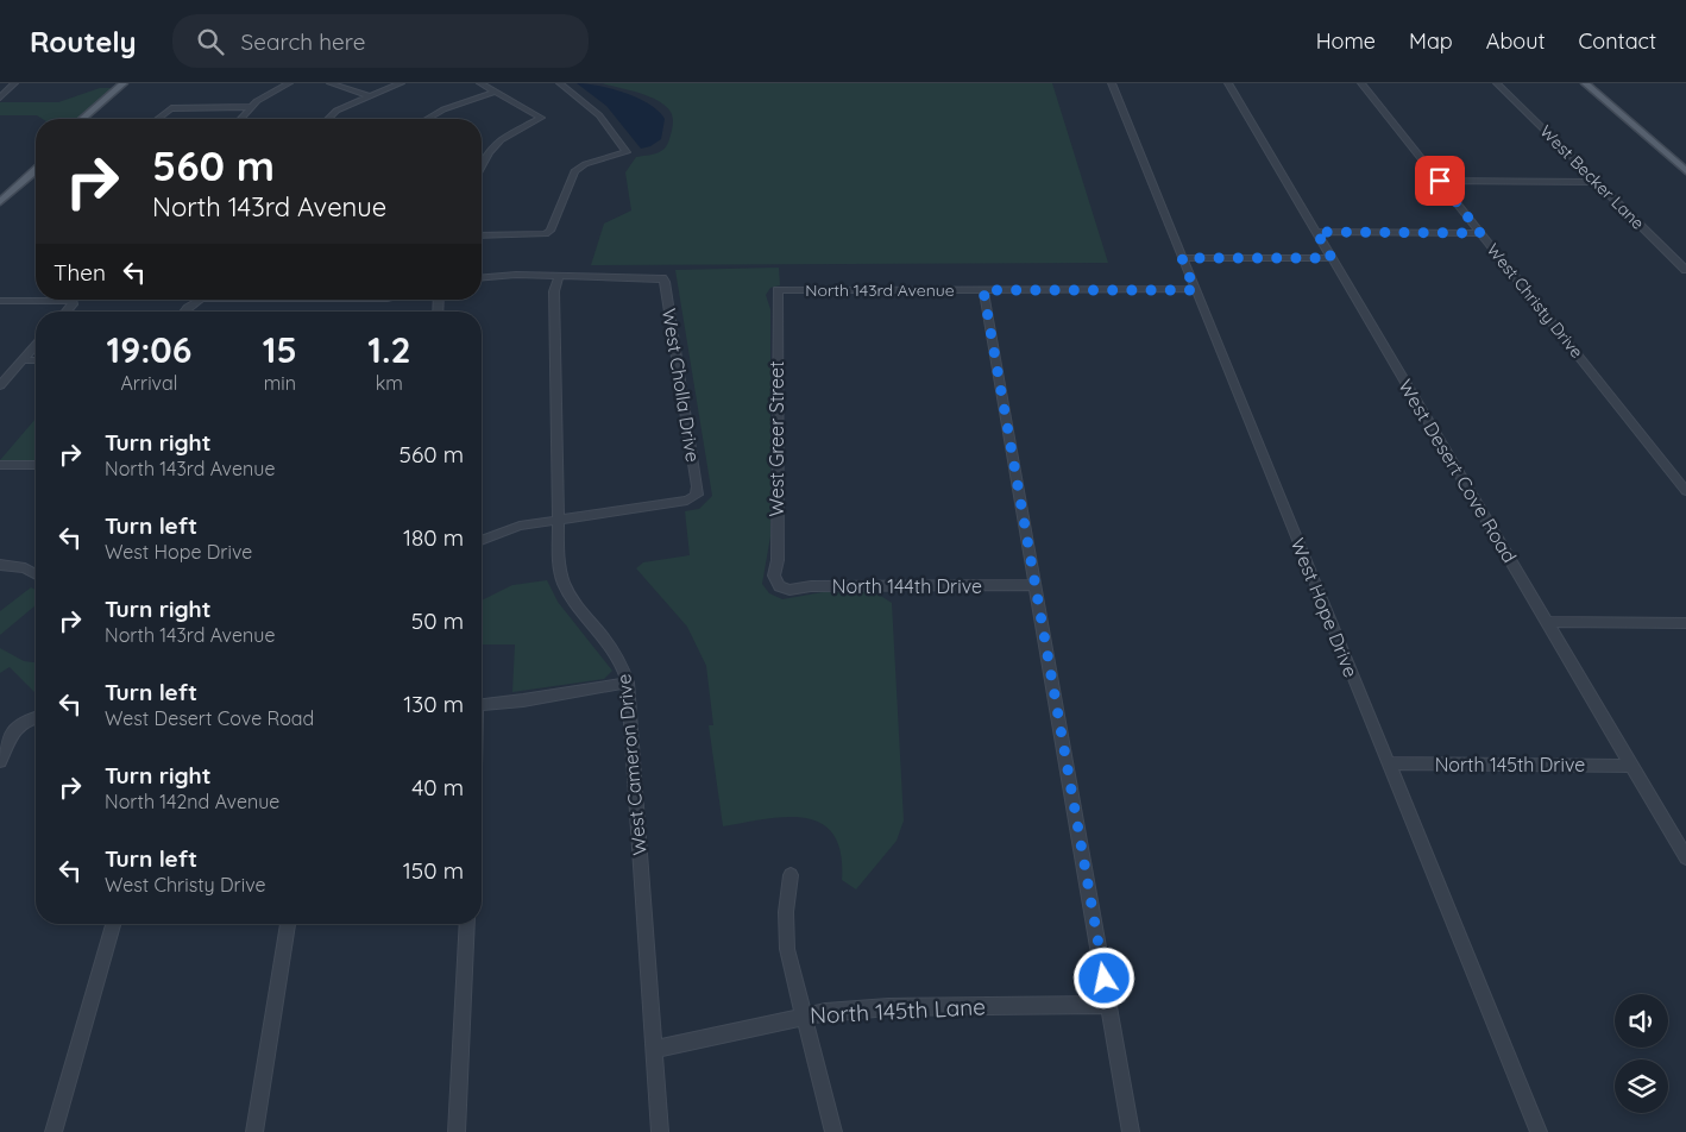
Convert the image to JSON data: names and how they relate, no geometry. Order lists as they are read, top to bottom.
{
  "streets": {
    "street": [
      "West Becker Lane",
      "North 143rd Avenue",
      "West Christy Drive",
      "West Cholla Drive",
      "West Greer Street",
      "West Desert Cove Road",
      "North 144th Drive",
      "West Hope Drive",
      "West Cameron Drive",
      "North 145th Drive",
      "North 145th Lane"
    ]
  },
  "crossings": [
    ["North 143rd Avenue", "West Greer Street"],
    ["North 143rd Avenue", "West Hope Drive"],
    ["West Cholla Drive", "West Cameron Drive"],
    ["West Greer Street", "North 144th Drive"],
    ["West Desert Cove Road", "North 145th Drive"],
    ["West Hope Drive", "North 145th Drive"],
    ["West Cameron Drive", "North 145th Lane"]
  ],
  "page": {
    "header": "Routely",
    "search": "Search here",
    "nav": [
      "Home",
      "Map",
      "About",
      "Contact"
    ],
    "turn": ["560 m", "North 143rd Avenue"],
    "then": "Then",
    "eta": [
      "19:06",
      "Arrival",
      "15",
      "min",
      "1.2",
      "km"
    ],
    "list": [
      {
        "name": "Turn right",
        "note": "North 143rd Avenue",
        "value": "560 m"
      },
      {
        "name": "Turn left",
        "note": "West Hope Drive",
        "value": "180 m"
      },
      {
        "name": "Turn right",
        "note": "North 143rd Avenue",
        "value": "50 m"
      },
      {
        "name": "Turn left",
        "note": "West Desert Cove Road",
        "value": "130 m"
      },
      {
        "name": "Turn right",
        "note": "North 142nd Avenue",
        "value": "40 m"
      },
      {
        "name": "Turn left",
        "note": "West Christy Drive",
        "value": "150 m"
      }
    ]
  }
}
